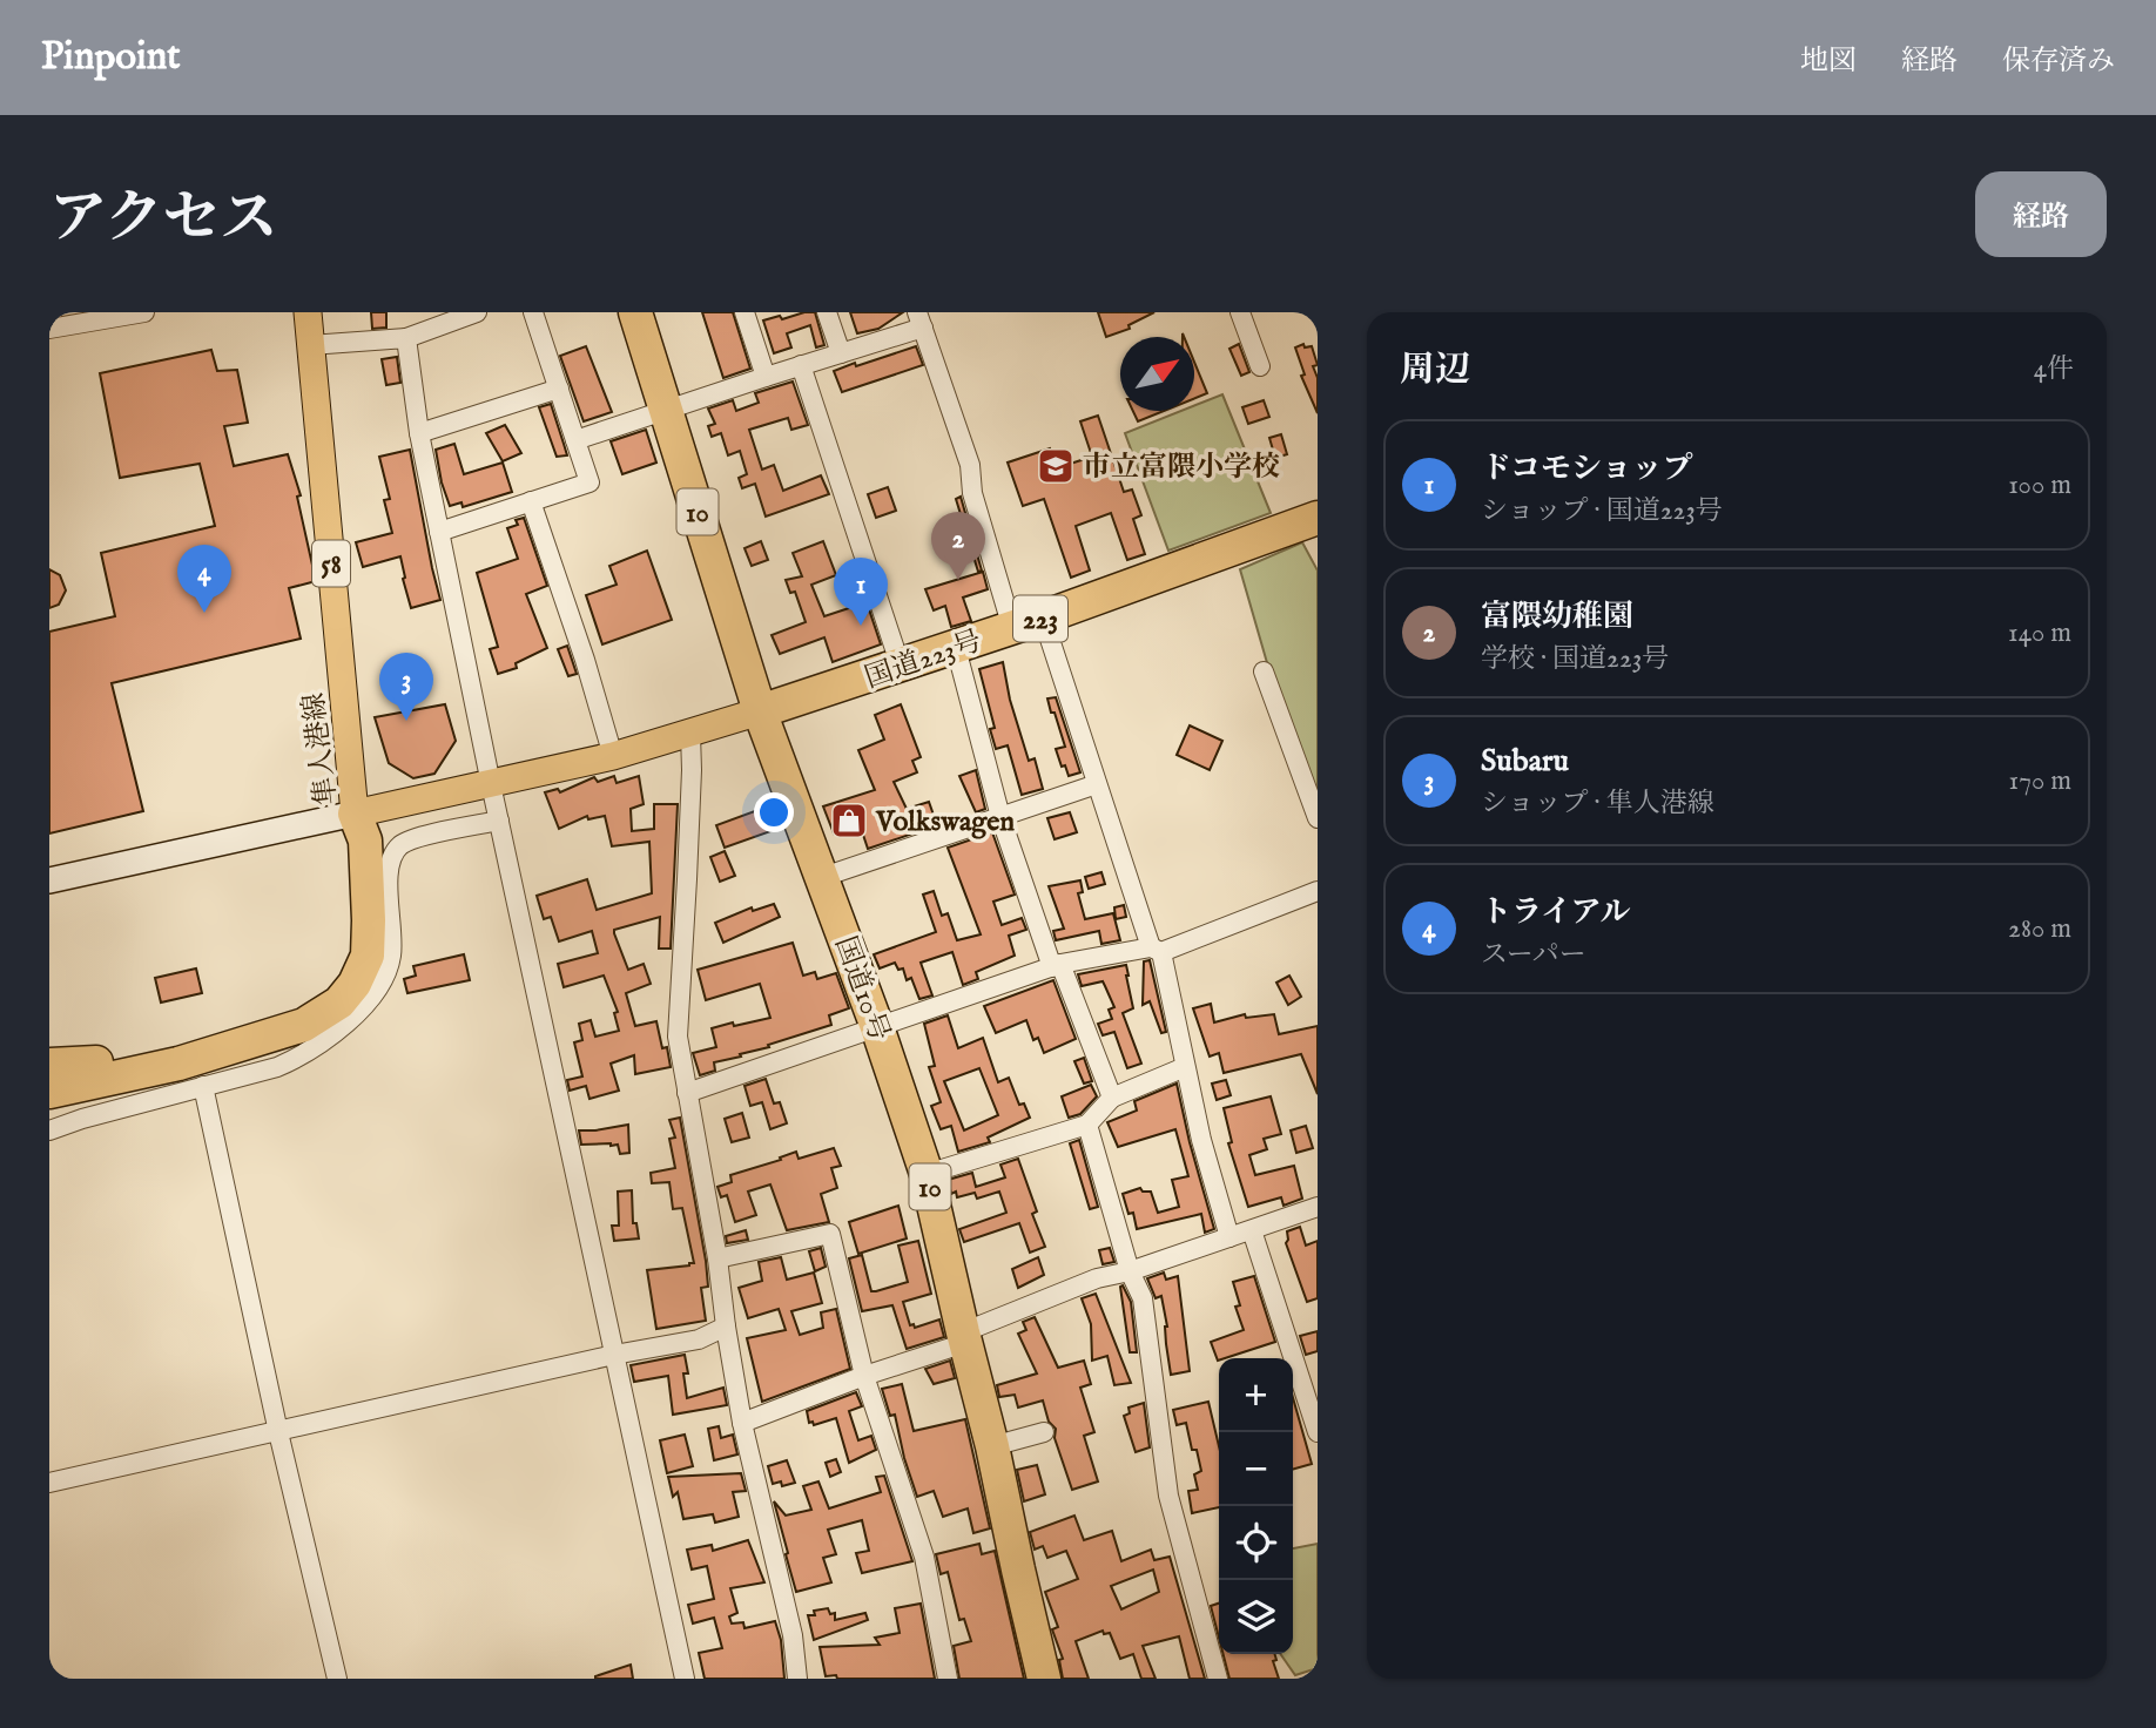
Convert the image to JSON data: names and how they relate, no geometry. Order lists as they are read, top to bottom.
{
  "streets": {
    "highway": [
      "10",
      "223",
      "国道223号",
      "国道10号"
    ],
    "main road": ["58", "隼人港線"]
  },
  "crossings": [
    ["国道223号", "隼人港線"],
    ["国道223号", "国道10号"],
    ["隼人港線", "国道10号"]
  ],
  "places": {
    "school or university": ["市立富隈小学校"],
    "shop": ["Volkswagen"]
  },
  "north": "top right",
  "page": {
    "header": "Pinpoint",
    "nav": ["地図", "経路", "保存済み"],
    "title": "アクセス",
    "buttons": "経路",
    "heading": ["周辺", "4件"],
    "list": [
      {
        "mark": "1",
        "name": "ドコモショップ",
        "note": "ショップ · 国道223号",
        "value": "100 m"
      },
      {
        "mark": "2",
        "name": "富隈幼稚園",
        "note": "学校 · 国道223号",
        "value": "140 m"
      },
      {
        "mark": "3",
        "name": "Subaru",
        "note": "ショップ · 隼人港線",
        "value": "170 m"
      },
      {
        "mark": "4",
        "name": "トライアル",
        "note": "スーパー",
        "value": "280 m"
      }
    ],
    "pins": [
      "2",
      "4",
      "1",
      "3"
    ],
    "map_buttons": ["+", "−"]
  }
}
